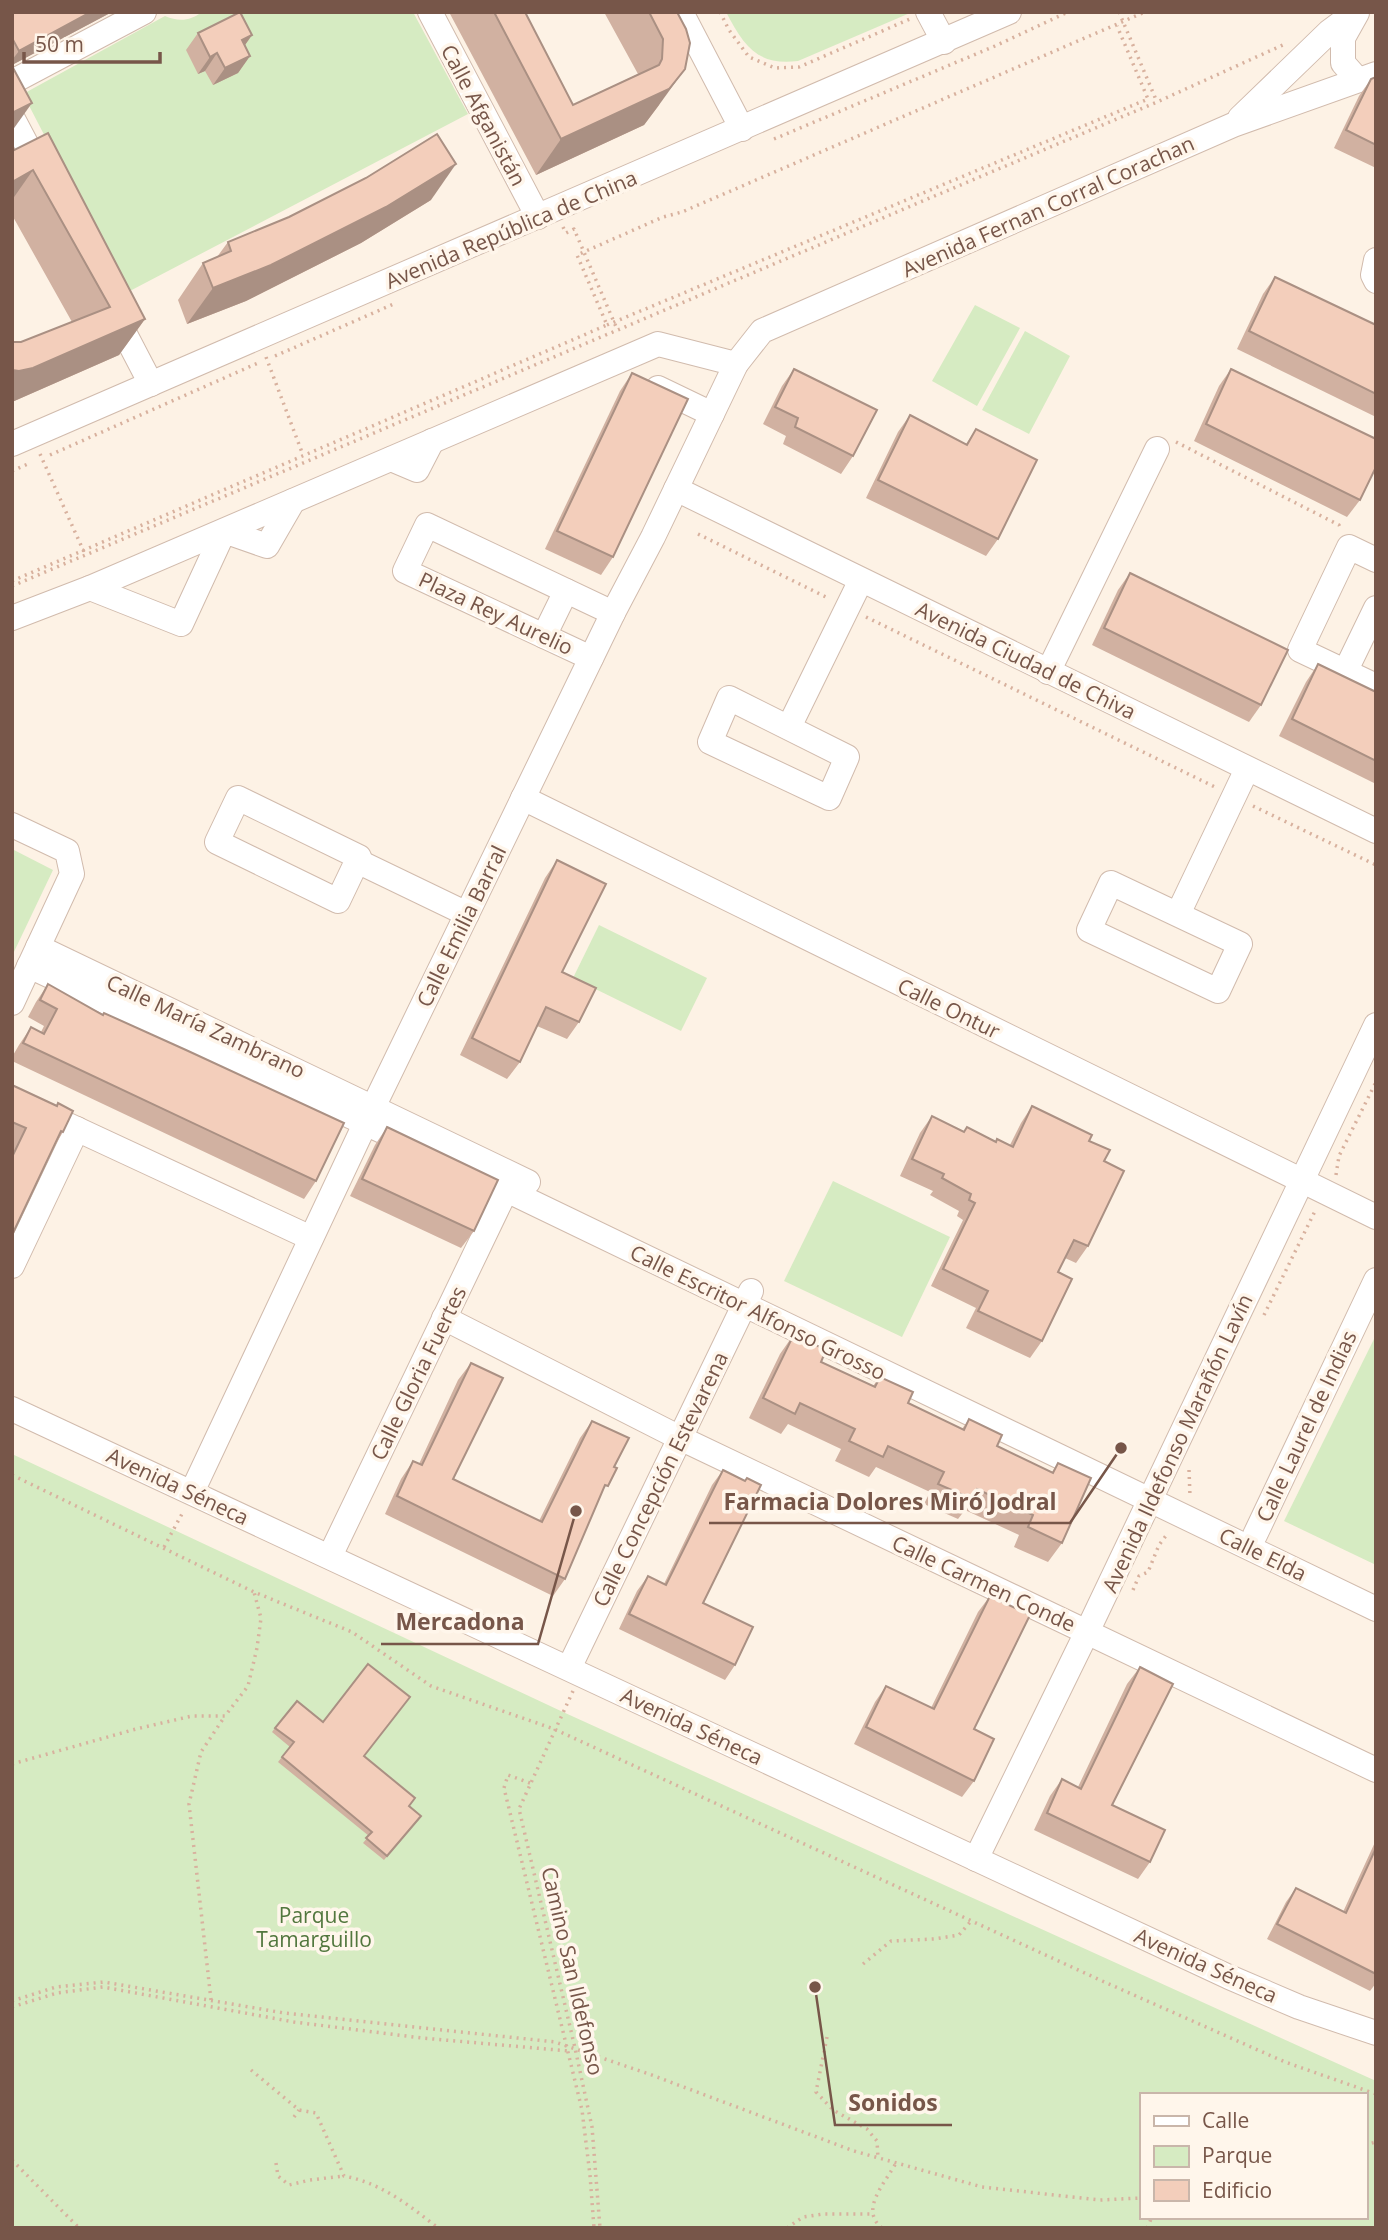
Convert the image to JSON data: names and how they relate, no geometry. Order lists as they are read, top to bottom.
{
  "streets": {
    "street": [
      "Calle Afganistán",
      "Avenida Fernan Corral Corachan",
      "Avenida República de China",
      "Plaza Rey Aurelio",
      "Avenida Ciudad de Chiva",
      "Calle Emilia Barral",
      "Calle Ontur",
      "Calle María Zambrano",
      "Calle Escritor Alfonso Grosso",
      "Calle Gloria Fuertes",
      "Calle Laurel de Indias",
      "Avenida Ildefonso Marañón Lavín",
      "Calle Concepción Estevarena",
      "Avenida Séneca",
      "Calle Elda",
      "Calle Carmen Conde"
    ],
    "path": ["Camino San Ildefonso"]
  },
  "crossings": [
    ["Calle Afganistán", "Avenida República de China"],
    ["Avenida Fernan Corral Corachan", "Calle Emilia Barral"],
    ["Plaza Rey Aurelio", "Calle Emilia Barral"],
    ["Avenida Ciudad de Chiva", "Calle Emilia Barral"],
    ["Calle Emilia Barral", "Calle Ontur"],
    ["Calle Emilia Barral", "Calle María Zambrano"],
    ["Calle Emilia Barral", "Calle Escritor Alfonso Grosso"],
    ["Calle Emilia Barral", "Avenida Séneca"],
    ["Calle Ontur", "Avenida Ildefonso Marañón Lavín"],
    ["Calle María Zambrano", "Calle Escritor Alfonso Grosso"],
    ["Calle Escritor Alfonso Grosso", "Calle Gloria Fuertes"],
    ["Calle Escritor Alfonso Grosso", "Avenida Ildefonso Marañón Lavín"],
    ["Calle Escritor Alfonso Grosso", "Calle Concepción Estevarena"],
    ["Calle Escritor Alfonso Grosso", "Calle Elda"],
    ["Calle Gloria Fuertes", "Avenida Séneca"],
    ["Calle Gloria Fuertes", "Calle Carmen Conde"],
    ["Calle Laurel de Indias", "Calle Elda"],
    ["Avenida Ildefonso Marañón Lavín", "Avenida Séneca"],
    ["Avenida Ildefonso Marañón Lavín", "Calle Elda"],
    ["Avenida Ildefonso Marañón Lavín", "Calle Carmen Conde"],
    ["Calle Concepción Estevarena", "Avenida Séneca"],
    ["Calle Concepción Estevarena", "Calle Carmen Conde"],
    ["Calle Concepción Estevarena", "Camino San Ildefonso"],
    ["Avenida Séneca", "Camino San Ildefonso"]
  ],
  "parks": ["Parque Tamarguillo"],
  "places": ["Farmacia Dolores Miró Jodral", "Mercadona", "Sonidos"],
  "legend": ["Calle", "Parque", "Edificio"],
  "scale_bar": "50 m"
}
